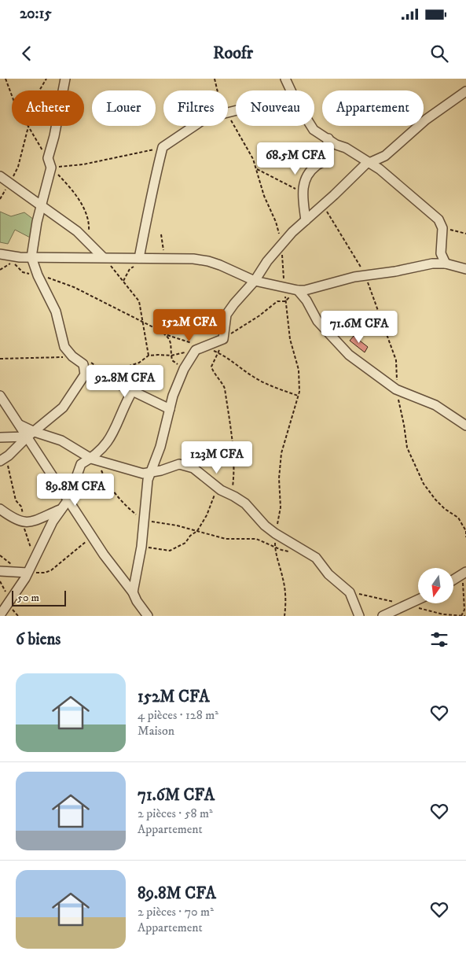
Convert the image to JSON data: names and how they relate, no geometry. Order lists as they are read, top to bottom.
{
  "scale_bar": "50 m",
  "north": "bottom",
  "page": {
    "status": "20:15",
    "header": "Roofr",
    "chip": [
      "Acheter",
      "Louer",
      "Filtres",
      "Nouveau",
      "Appartement"
    ],
    "price": [
      "68.5M CFA",
      "152M CFA",
      "71.6M CFA",
      "92.8M CFA",
      "123M CFA",
      "89.8M CFA"
    ],
    "scale": "50 m",
    "heading": "6 biens",
    "list": [
      {
        "name": "152M CFA",
        "note": "4 pièces · 128 m² · Maison"
      },
      {
        "name": "71.6M CFA",
        "note": "2 pièces · 58 m² · Appartement"
      },
      {
        "name": "89.8M CFA",
        "note": "2 pièces · 70 m² · Appartement"
      }
    ]
  }
}
